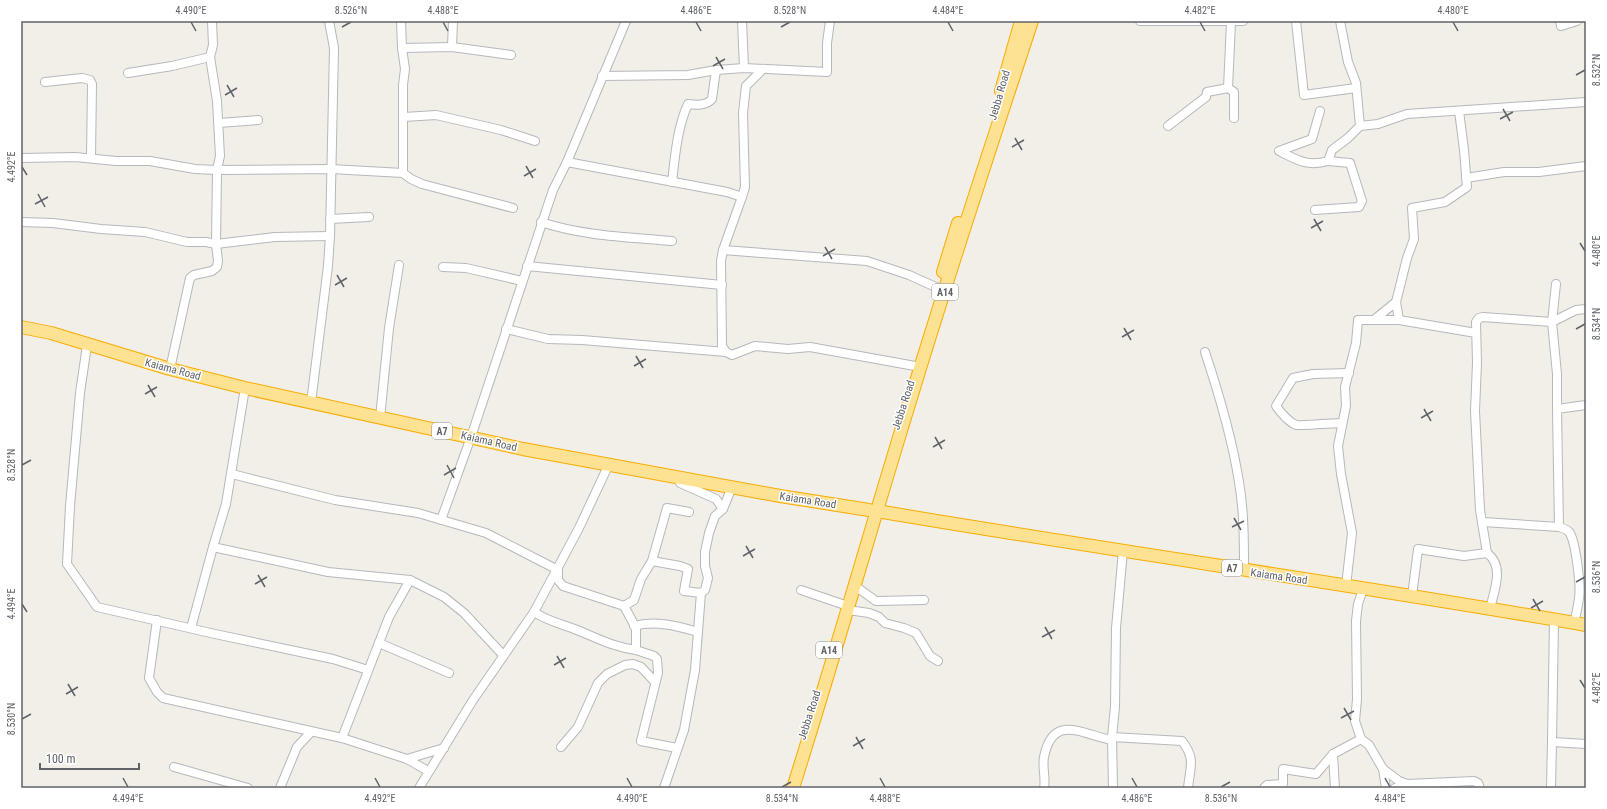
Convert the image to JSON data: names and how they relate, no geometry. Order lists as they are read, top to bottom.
{
  "streets": {
    "highway": [
      "Jebba Road",
      "A14",
      "Kaiama Road",
      "A7"
    ]
  },
  "crossings": [
    ["Jebba Road", "Kaiama Road"]
  ],
  "scale_bar": "100 m",
  "coordinates": [
    "4.490°E",
    "8.526°N",
    "4.488°E",
    "4.486°E",
    "8.528°N",
    "4.484°E",
    "4.482°E",
    "4.480°E",
    "8.532°N",
    "4.492°E",
    "8.534°N",
    "8.536°N",
    "4.494°E",
    "8.530°N"
  ]
}
